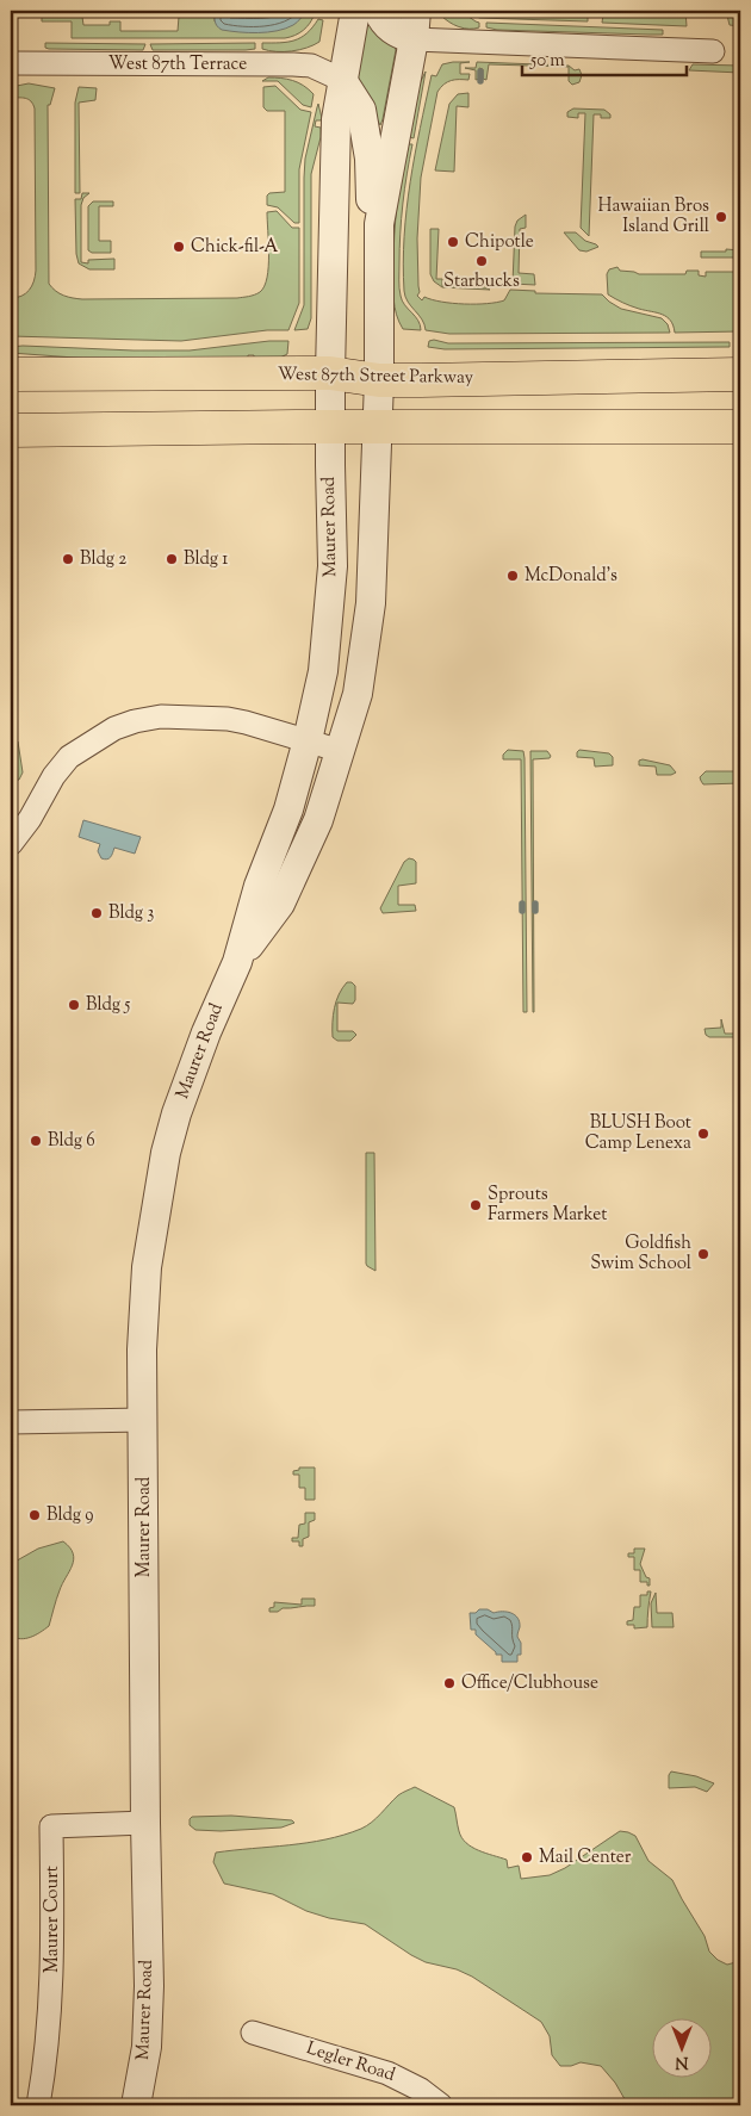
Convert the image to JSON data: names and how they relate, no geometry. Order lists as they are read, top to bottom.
{
  "streets": {
    "main road": ["West 87th Street Parkway"],
    "street": [
      "West 87th Terrace",
      "Maurer Road",
      "Maurer Court",
      "Legler Road"
    ]
  },
  "crossings": [
    ["West 87th Terrace", "Maurer Road"],
    ["West 87th Street Parkway", "Maurer Road"],
    ["Maurer Road", "Maurer Court"]
  ],
  "places": [
    "Hawaiian Bros Island Grill",
    "Chipotle",
    "Chick-fil-A",
    "Starbucks",
    "Bldg 2",
    "Bldg 1",
    "McDonald's",
    "Bldg 3",
    "Bldg 5",
    "BLUSH Boot Camp Lenexa",
    "Bldg 6",
    "Sprouts Farmers Market",
    "Goldfish Swim School",
    "Bldg 9",
    "Office/Clubhouse",
    "Mail Center"
  ],
  "scale_bar": "50 m",
  "north": "bottom"
}
